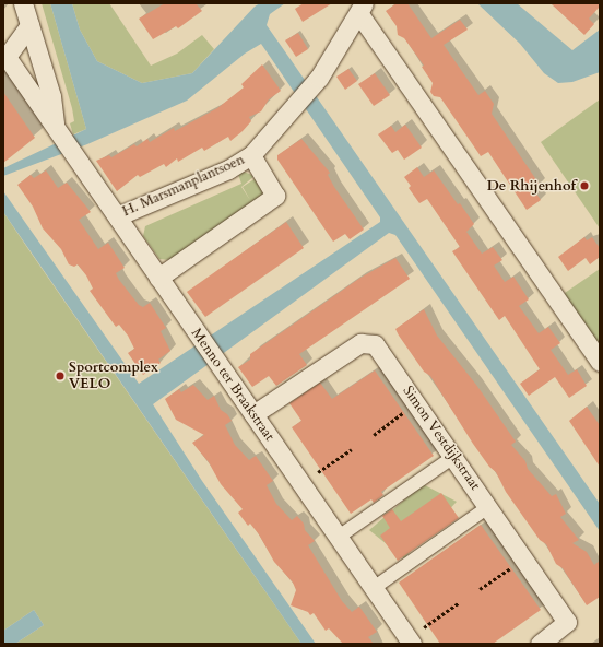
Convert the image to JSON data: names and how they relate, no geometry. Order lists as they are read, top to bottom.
{
  "streets": {
    "street": ["H. Marsmanplantsoen", "Menno ter Braakstraat", "Simon Vestdijkstraat"]
  },
  "crossings": [
    ["H. Marsmanplantsoen", "Menno ter Braakstraat"],
    ["Menno ter Braakstraat", "Simon Vestdijkstraat"]
  ],
  "places": ["De Rhijenhof", "Sportcomplex VELO"]
}
